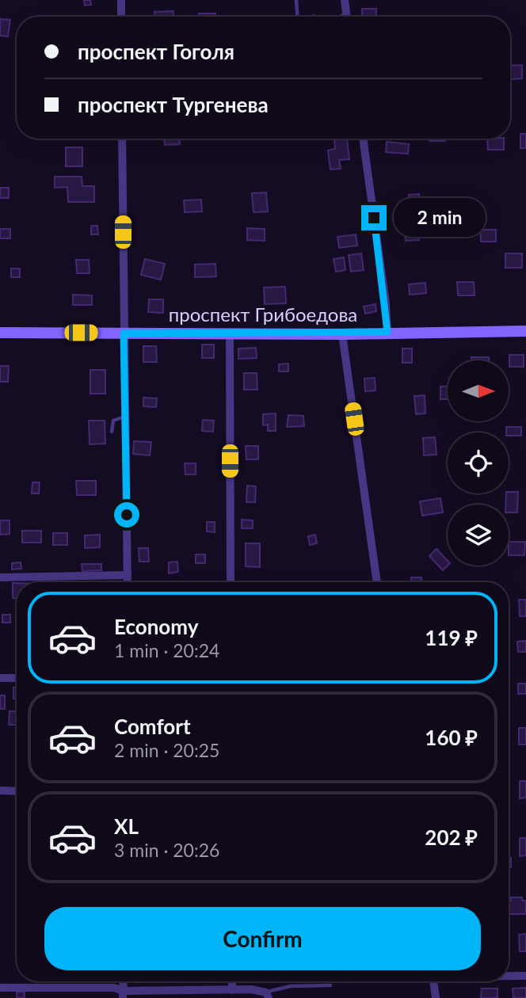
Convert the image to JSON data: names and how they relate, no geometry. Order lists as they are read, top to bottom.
{
  "streets": {
    "street": ["проспект Грибоедова"]
  },
  "north": "right",
  "page": {
    "banner": ["проспект Гоголя", "проспект Тургенева"],
    "bubble": "2 min",
    "list": [
      {
        "name": "Economy",
        "note": "1 min · 20:24",
        "value": "119 ₽"
      },
      {
        "name": "Comfort",
        "note": "2 min · 20:25",
        "value": "160 ₽"
      },
      {
        "name": "XL",
        "note": "3 min · 20:26",
        "value": "202 ₽"
      }
    ],
    "buttons": "Confirm"
  }
}
